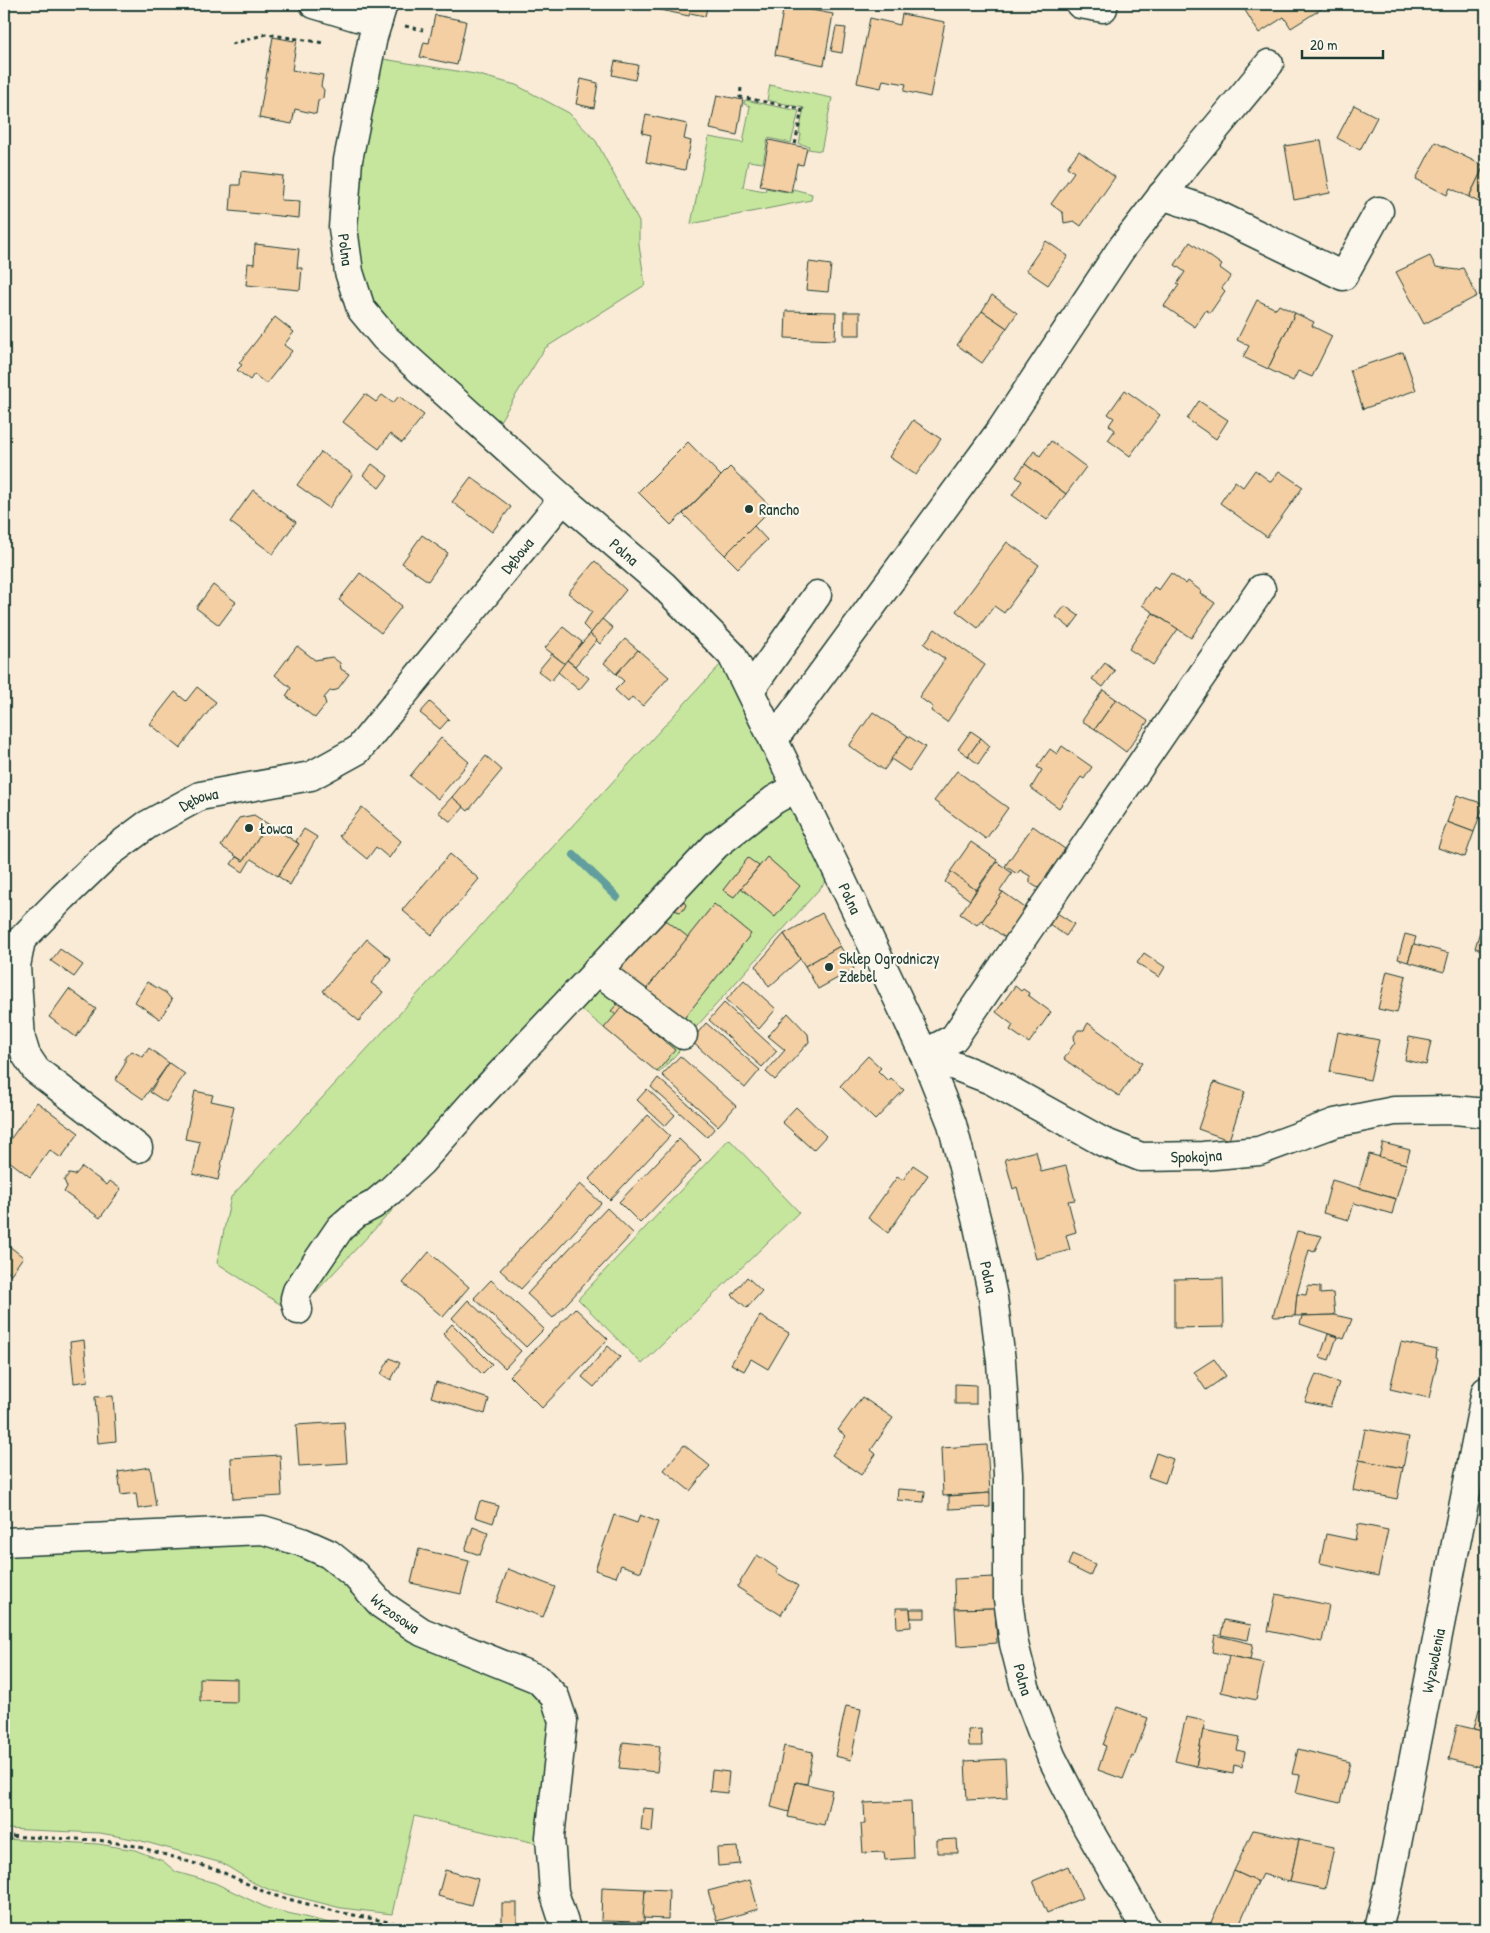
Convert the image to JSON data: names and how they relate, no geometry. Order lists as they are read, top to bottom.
{
  "streets": {
    "street": [
      "Polna",
      "Dębowa",
      "Spokojna",
      "Wrzosowa",
      "Wyzwolenia"
    ]
  },
  "crossings": [
    ["Polna", "Dębowa"],
    ["Polna", "Spokojna"]
  ],
  "places": ["Rancho", "Łowca", "Sklep Ogrodniczy Zdebel"],
  "scale_bar": "20 m"
}
